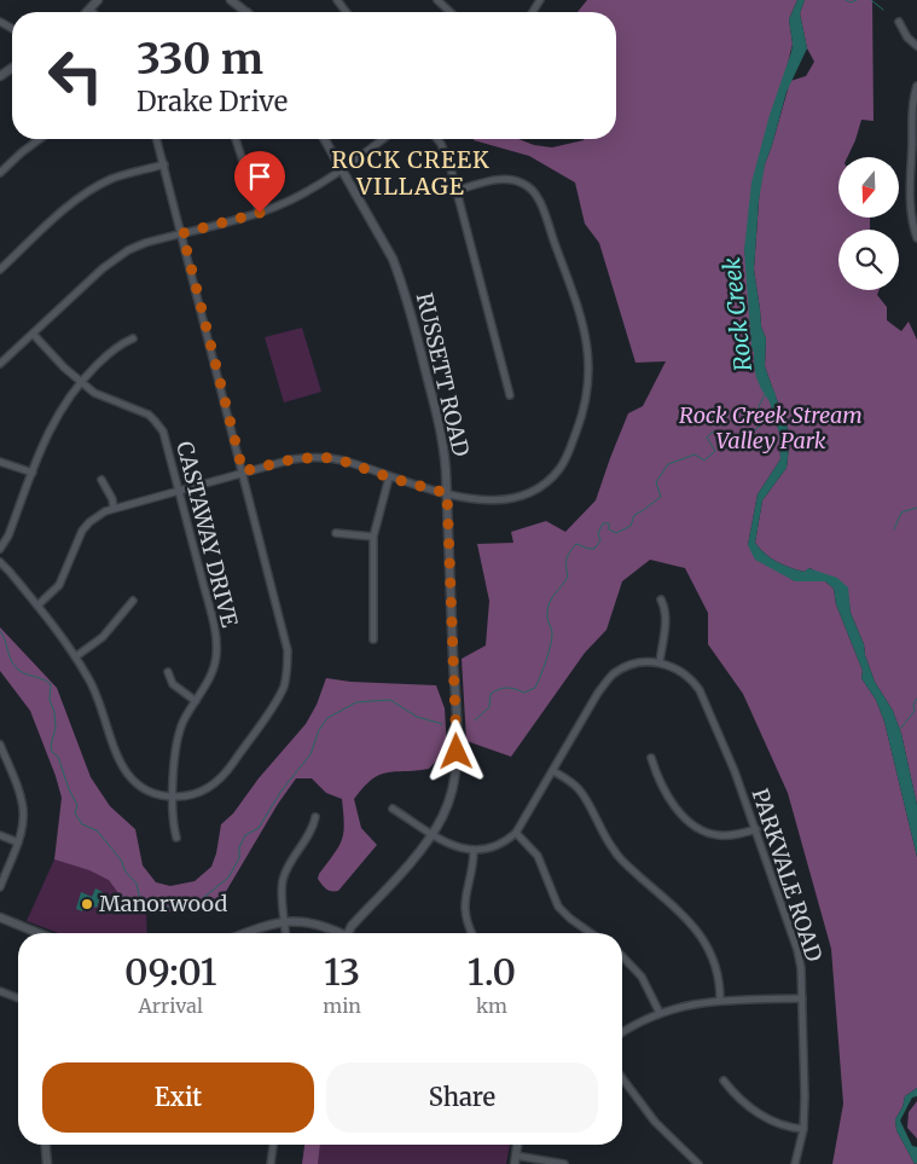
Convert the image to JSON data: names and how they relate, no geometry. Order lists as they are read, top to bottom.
{
  "streets": {
    "street": ["RUSSETT ROAD", "CASTAWAY DRIVE", "PARKVALE ROAD"]
  },
  "districts": ["ROCK CREEK VILLAGE"],
  "water": ["Rock Creek"],
  "parks": ["Rock Creek Stream Valley Park"],
  "places": ["Manorwood"],
  "north": "bottom",
  "page": {
    "turn": ["330 m", "Drake Drive"],
    "eta": [
      "09:01",
      "Arrival",
      "13",
      "min",
      "1.0",
      "km"
    ],
    "buttons": ["Exit", "Share"]
  }
}
